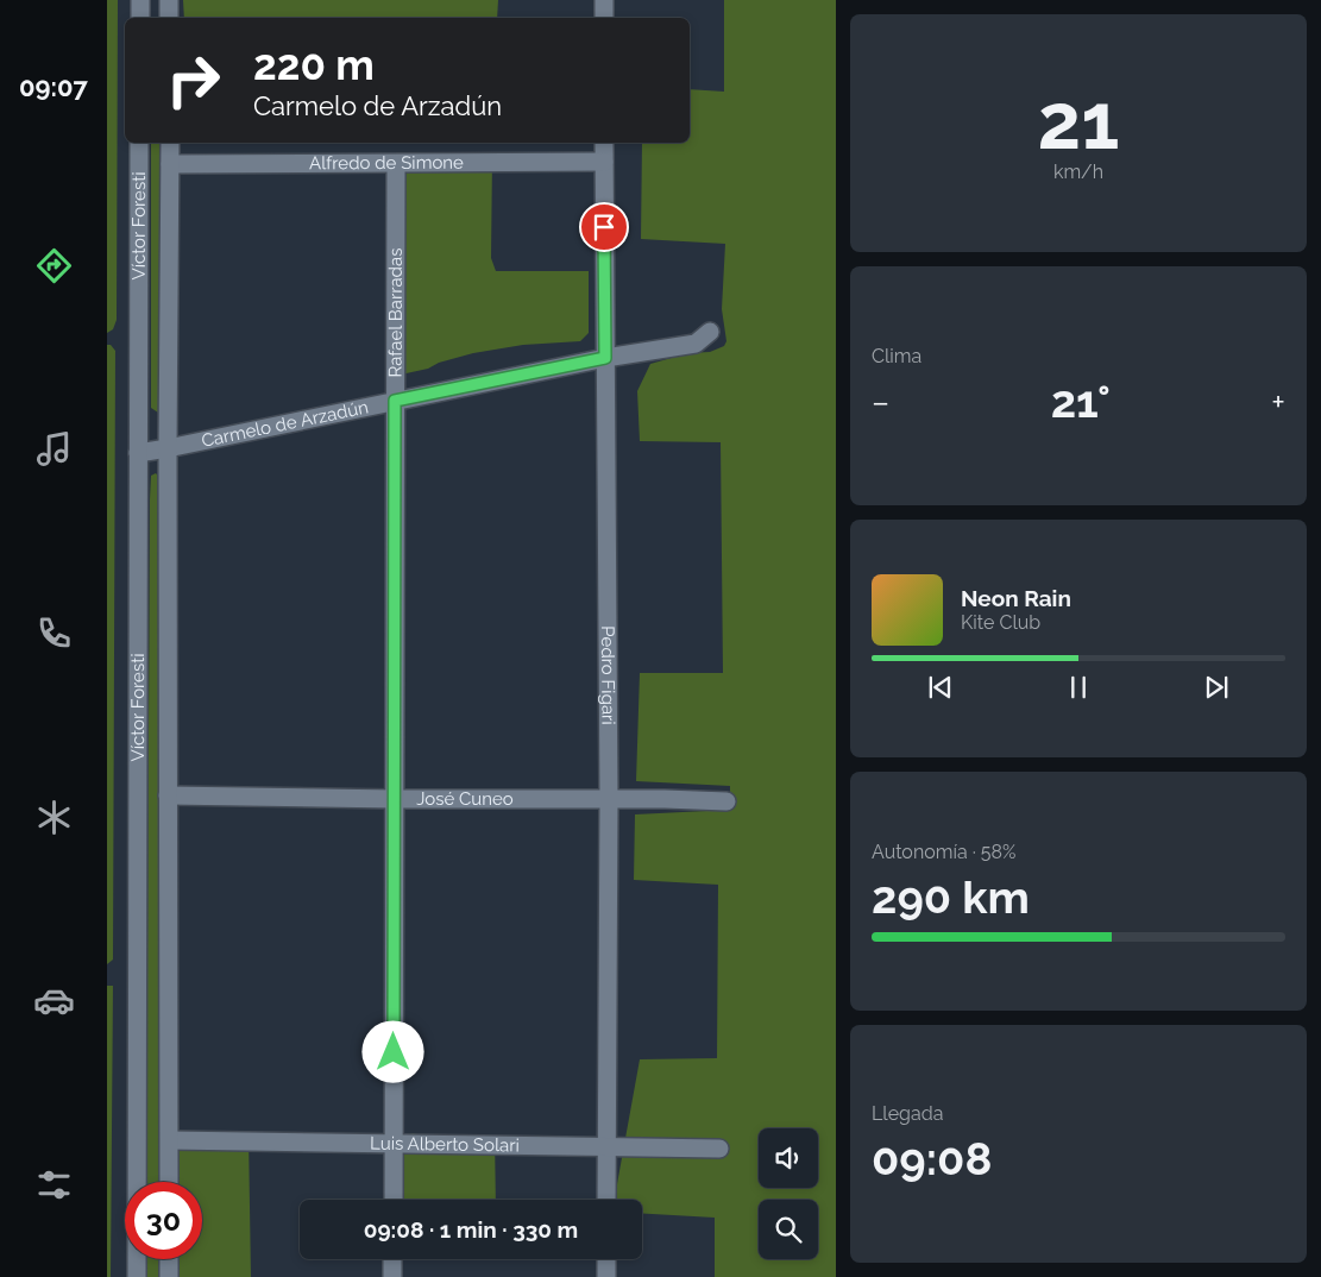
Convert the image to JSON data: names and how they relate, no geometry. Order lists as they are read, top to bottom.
{
  "streets": {
    "street": [
      "Alfredo de Simone",
      "Víctor Foresti",
      "Rafael Barradas",
      "Carmelo de Arzadún",
      "Pedro Figari",
      "José Cuneo",
      "Luis Alberto Solari"
    ]
  },
  "crossings": [
    ["Alfredo de Simone", "Víctor Foresti"],
    ["Alfredo de Simone", "Rafael Barradas"],
    ["Alfredo de Simone", "Pedro Figari"],
    ["Víctor Foresti", "Carmelo de Arzadún"],
    ["Víctor Foresti", "José Cuneo"],
    ["Víctor Foresti", "Luis Alberto Solari"],
    ["Rafael Barradas", "Carmelo de Arzadún"],
    ["Rafael Barradas", "José Cuneo"],
    ["Rafael Barradas", "Luis Alberto Solari"],
    ["Carmelo de Arzadún", "Pedro Figari"],
    ["Pedro Figari", "José Cuneo"],
    ["Pedro Figari", "Luis Alberto Solari"]
  ],
  "page": {
    "tabs": "09:07",
    "tile": [
      ["21", "km/h"],
      "Clima",
      ["Autonomía · 58%", "290 km"],
      ["Llegada", "09:08"]
    ],
    "turn": ["220 m", "Carmelo de Arzadún"],
    "heat": ["−", "21°", "+"],
    "song": ["Neon Rain", "Kite Club"],
    "limit": "30",
    "trip": "09:08 · 1 min · 330 m"
  }
}
